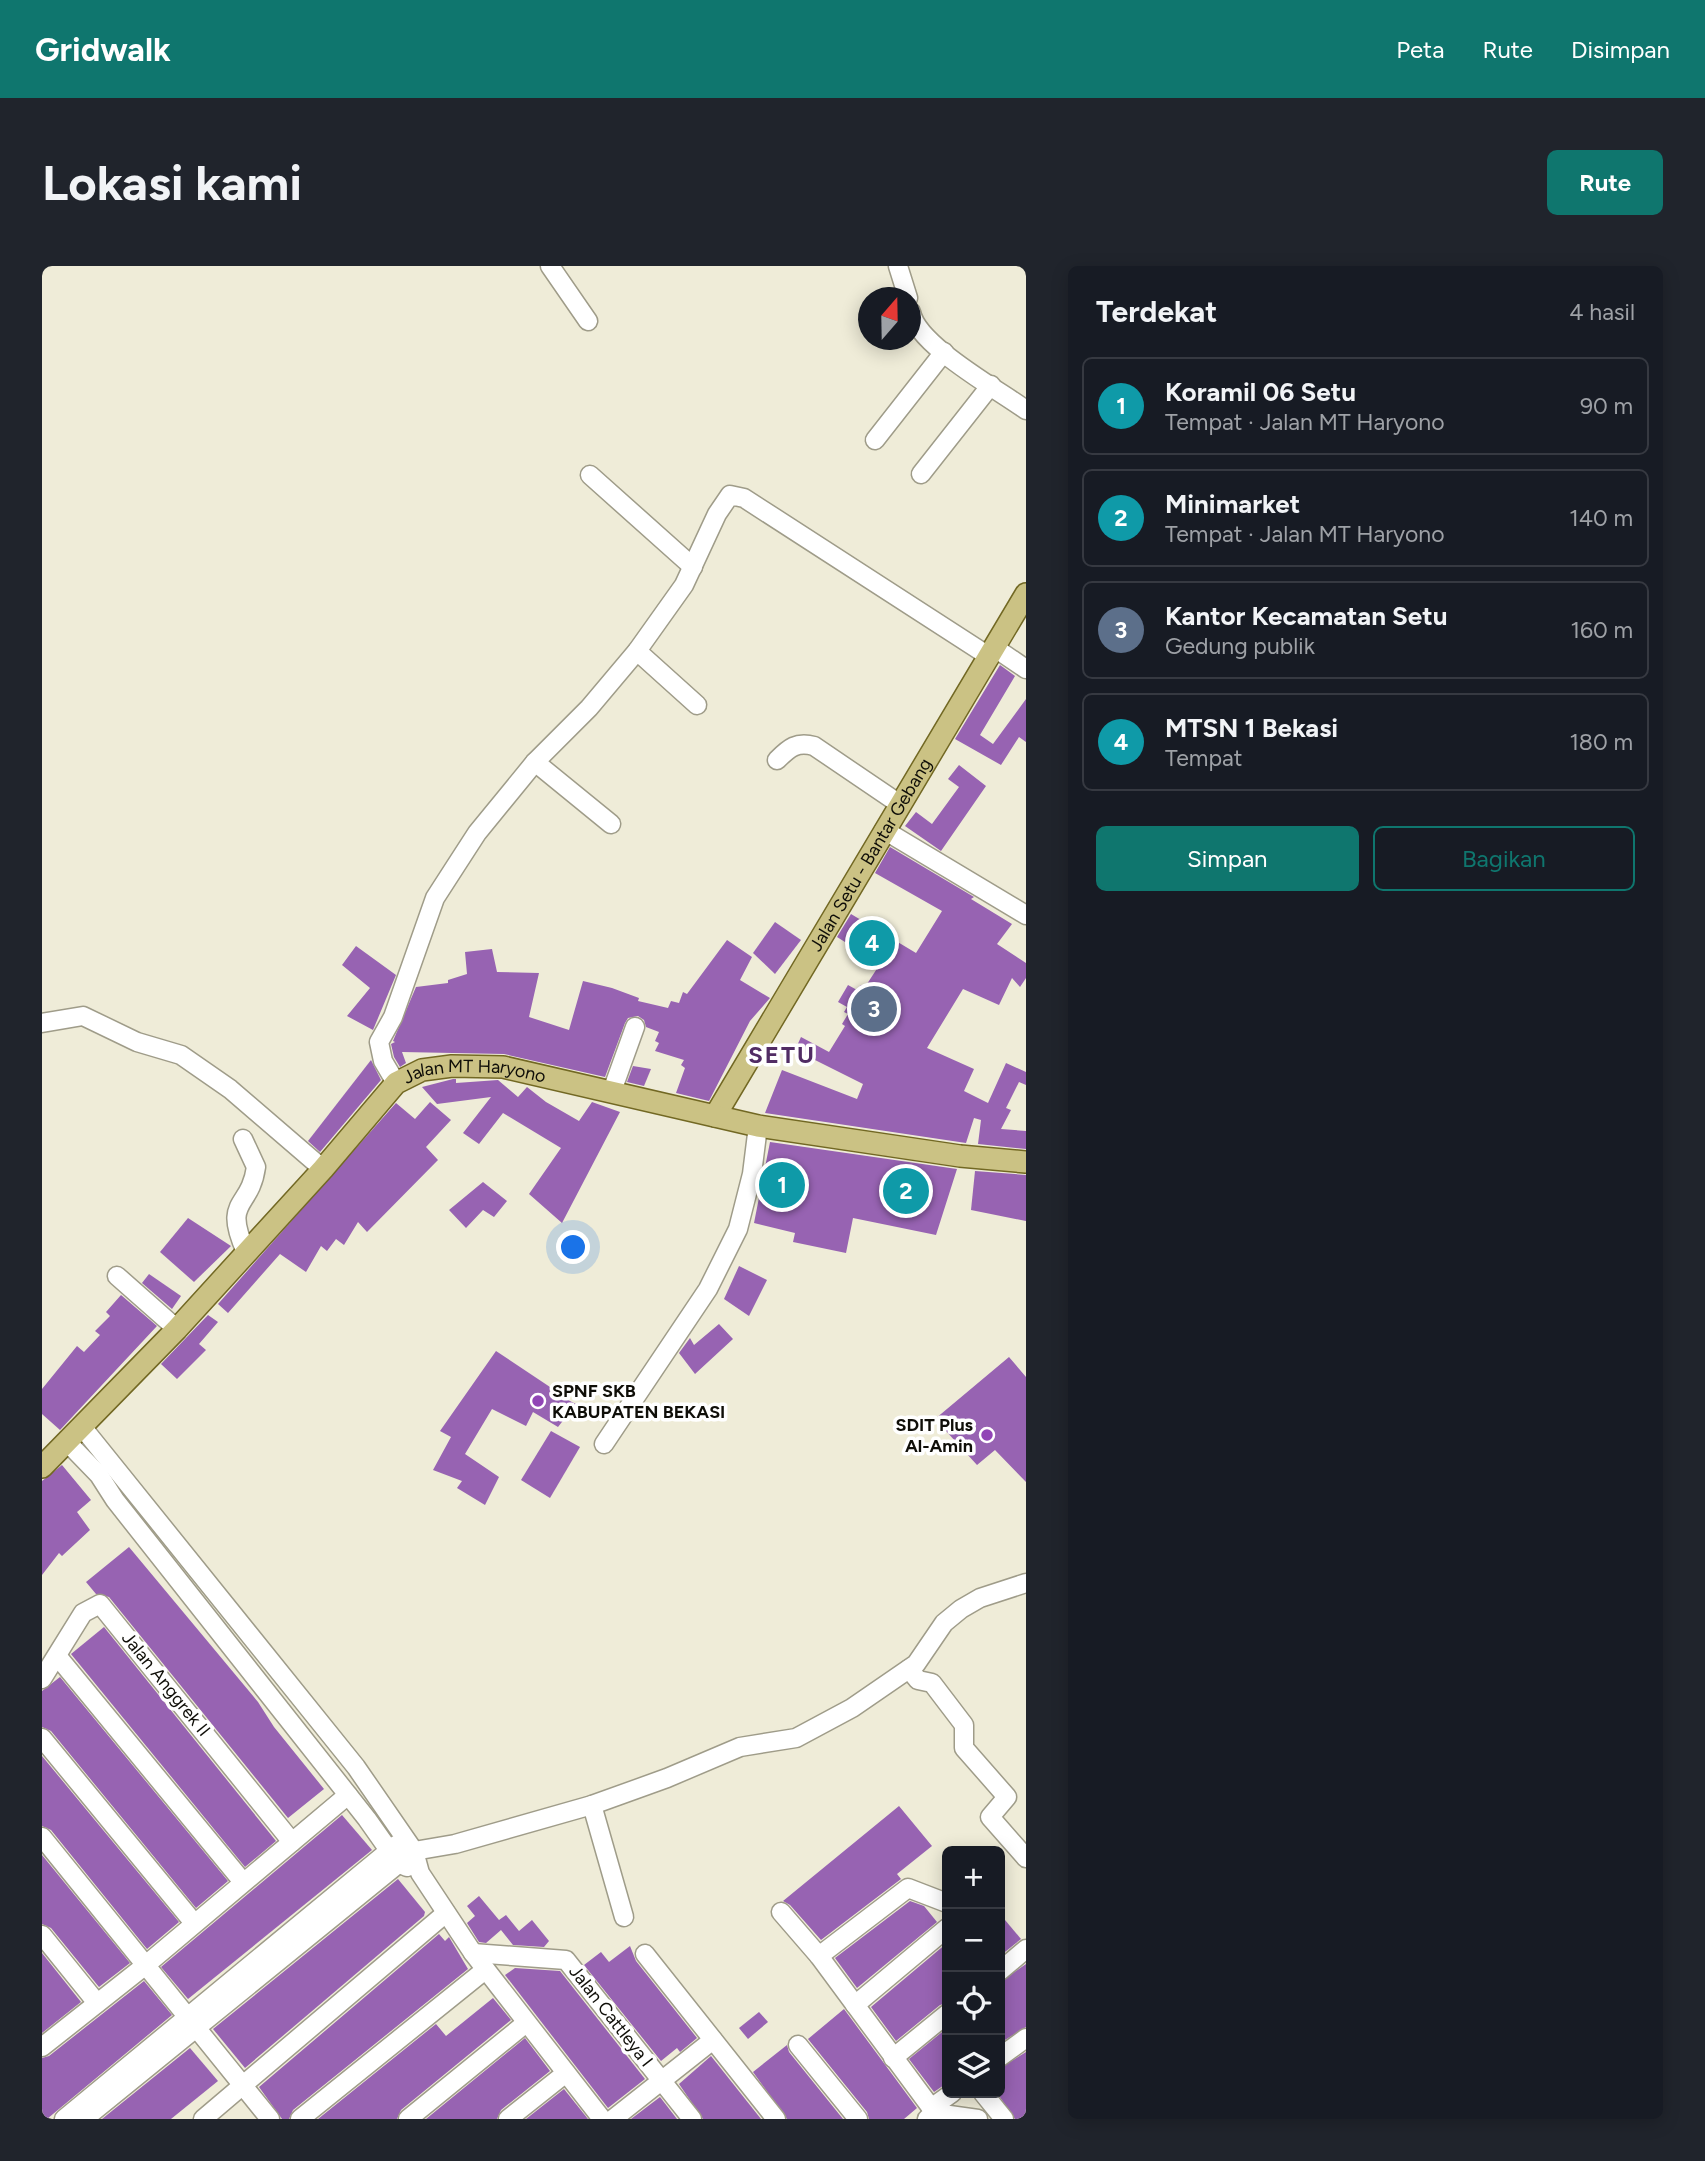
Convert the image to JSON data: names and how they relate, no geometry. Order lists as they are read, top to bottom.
{
  "streets": {
    "main road": ["Jalan Setu - Bantar Gebang", "Jalan MT Haryono"],
    "street": ["Jalan Anggrek II", "Jalan Cattleya I"]
  },
  "crossings": [
    ["Jalan Setu - Bantar Gebang", "Jalan MT Haryono"]
  ],
  "districts": ["SETU"],
  "places": ["SPNF SKB KABUPATEN BEKASI", "SDIT Plus Al-Amin"],
  "north": "top",
  "page": {
    "header": "Gridwalk",
    "nav": ["Peta", "Rute", "Disimpan"],
    "buttons": [
      "Rute",
      ["Simpan", "Bagikan"]
    ],
    "title": "Lokasi kami",
    "heading": ["Terdekat", "4 hasil"],
    "list": [
      {
        "mark": "1",
        "name": "Koramil 06 Setu",
        "note": "Tempat · Jalan MT Haryono",
        "value": "90 m"
      },
      {
        "mark": "2",
        "name": "Minimarket",
        "note": "Tempat · Jalan MT Haryono",
        "value": "140 m"
      },
      {
        "mark": "3",
        "name": "Kantor Kecamatan Setu",
        "note": "Gedung publik",
        "value": "160 m"
      },
      {
        "mark": "4",
        "name": "MTSN 1 Bekasi",
        "note": "Tempat",
        "value": "180 m"
      }
    ],
    "pins": [
      "4",
      "3",
      "1",
      "2"
    ],
    "map_buttons": ["+", "−"]
  }
}
